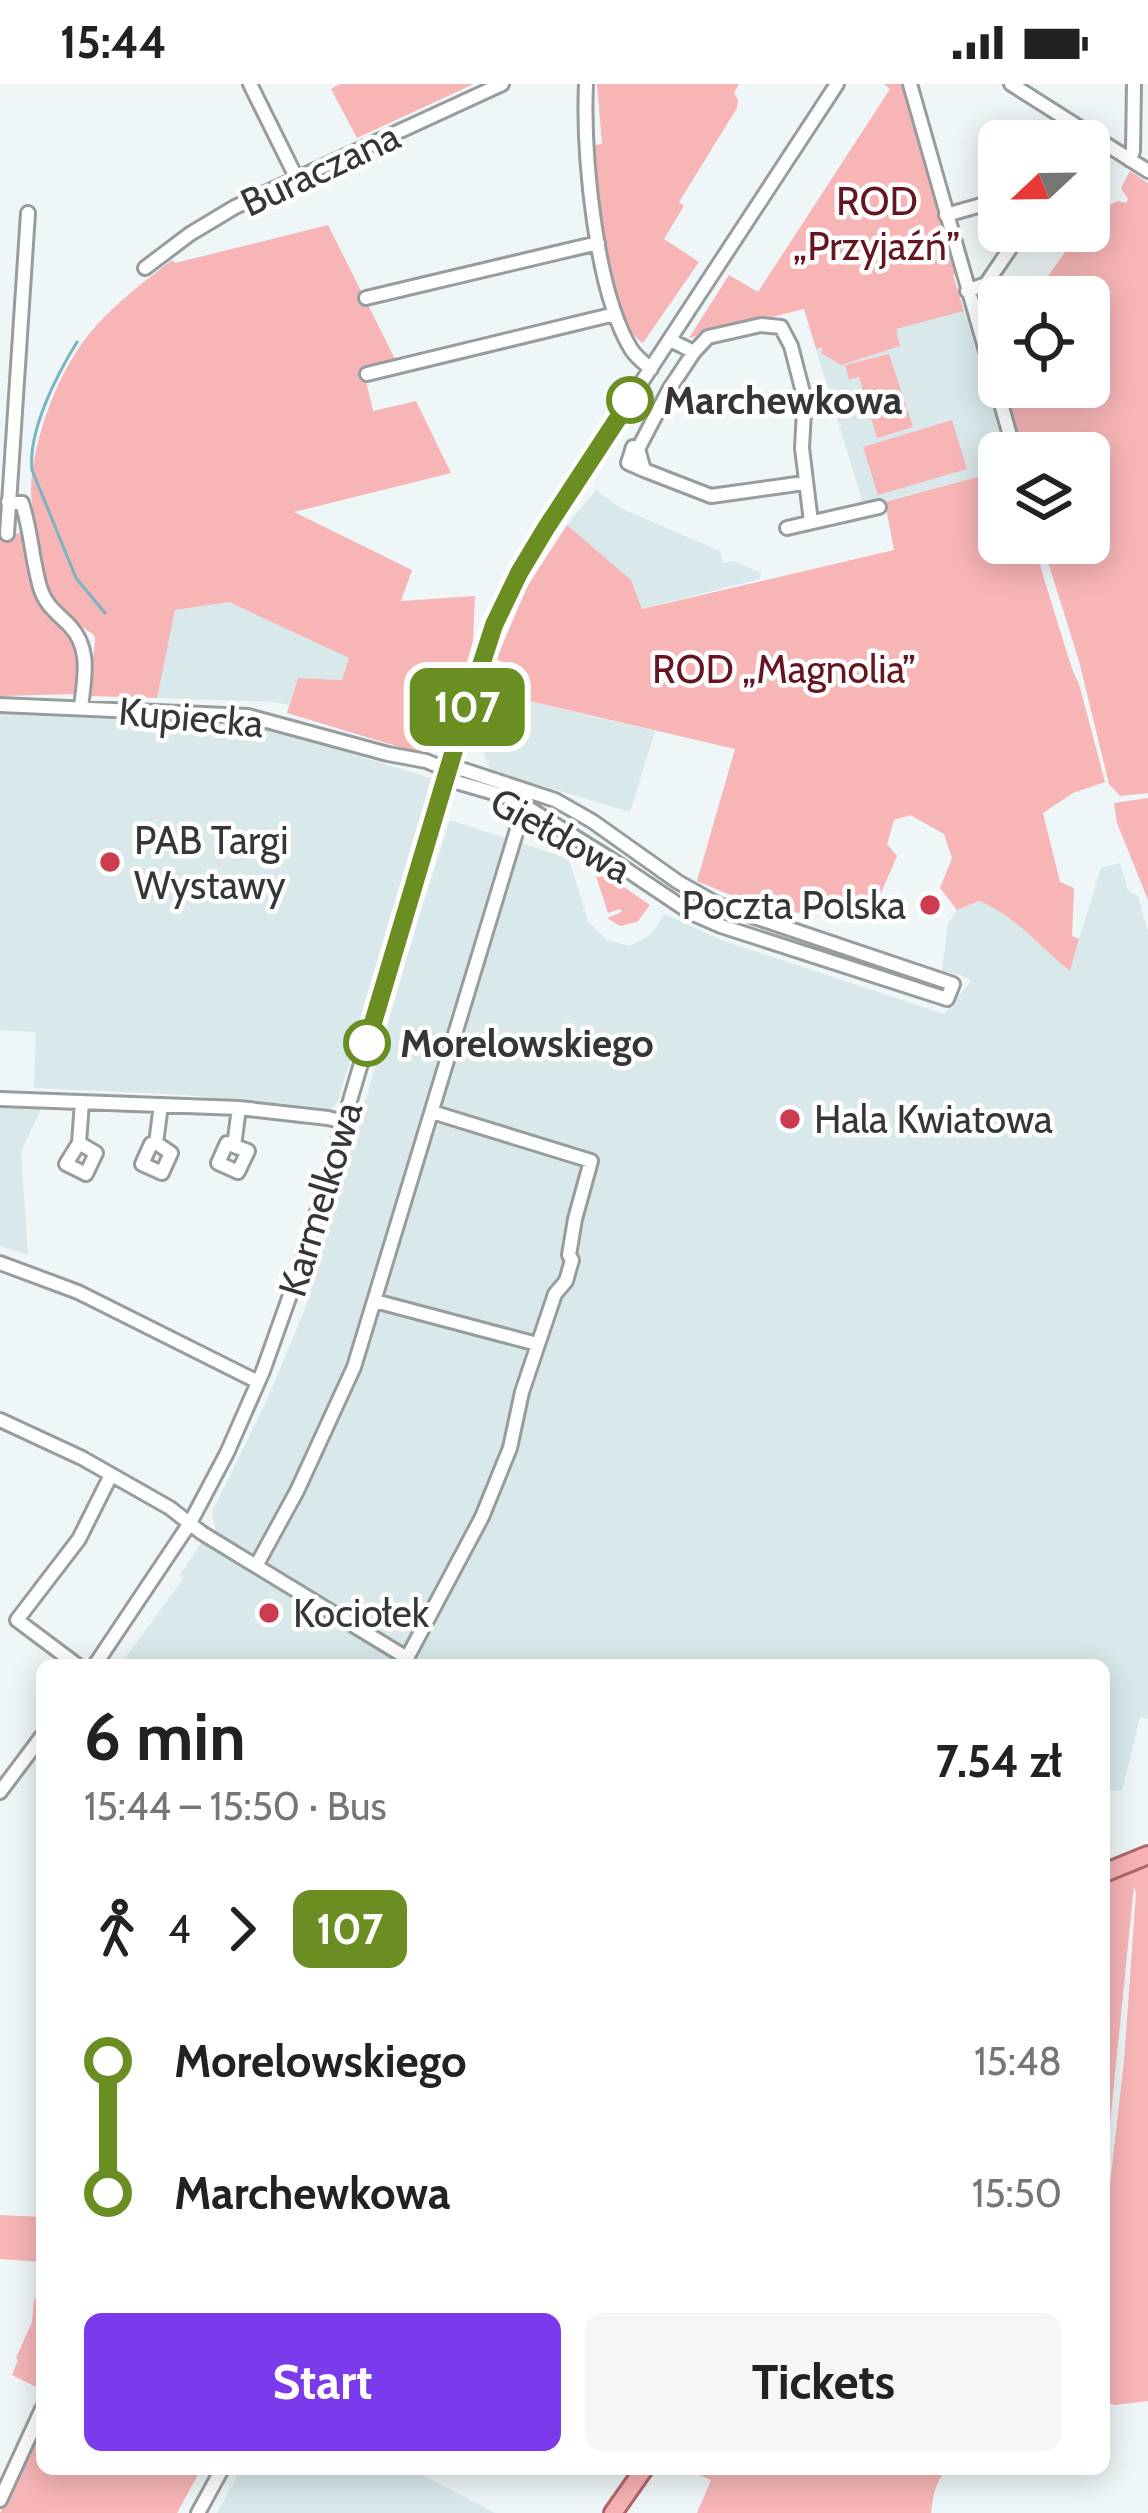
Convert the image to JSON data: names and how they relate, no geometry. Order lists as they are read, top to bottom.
{
  "streets": {
    "street": [
      "Buraczana",
      "Kupiecka",
      "Giełdowa",
      "Karmelkowa"
    ]
  },
  "crossings": [
    ["Kupiecka", "Giełdowa"],
    ["Kupiecka", "Karmelkowa"],
    ["Giełdowa", "Karmelkowa"]
  ],
  "parks": ["ROD „Przyjaźń”", "ROD „Magnolia”"],
  "places": [
    "Marchewkowa",
    "PAB Targi Wystawy",
    "Poczta Polska",
    "Morelowskiego",
    "Hala Kwiatowa",
    "Kociołek"
  ],
  "lines": ["bus line 107"],
  "north": "left",
  "page": {
    "status": "15:44",
    "on_map": "107",
    "heading": ["6 min", "15:44 – 15:50 · Bus", "7.54 zł"],
    "legs": ["4", "107"],
    "list": [
      {
        "name": "Morelowskiego",
        "value": "15:48"
      },
      {
        "name": "Marchewkowa",
        "value": "15:50"
      }
    ],
    "buttons": ["Start", "Tickets"]
  }
}
